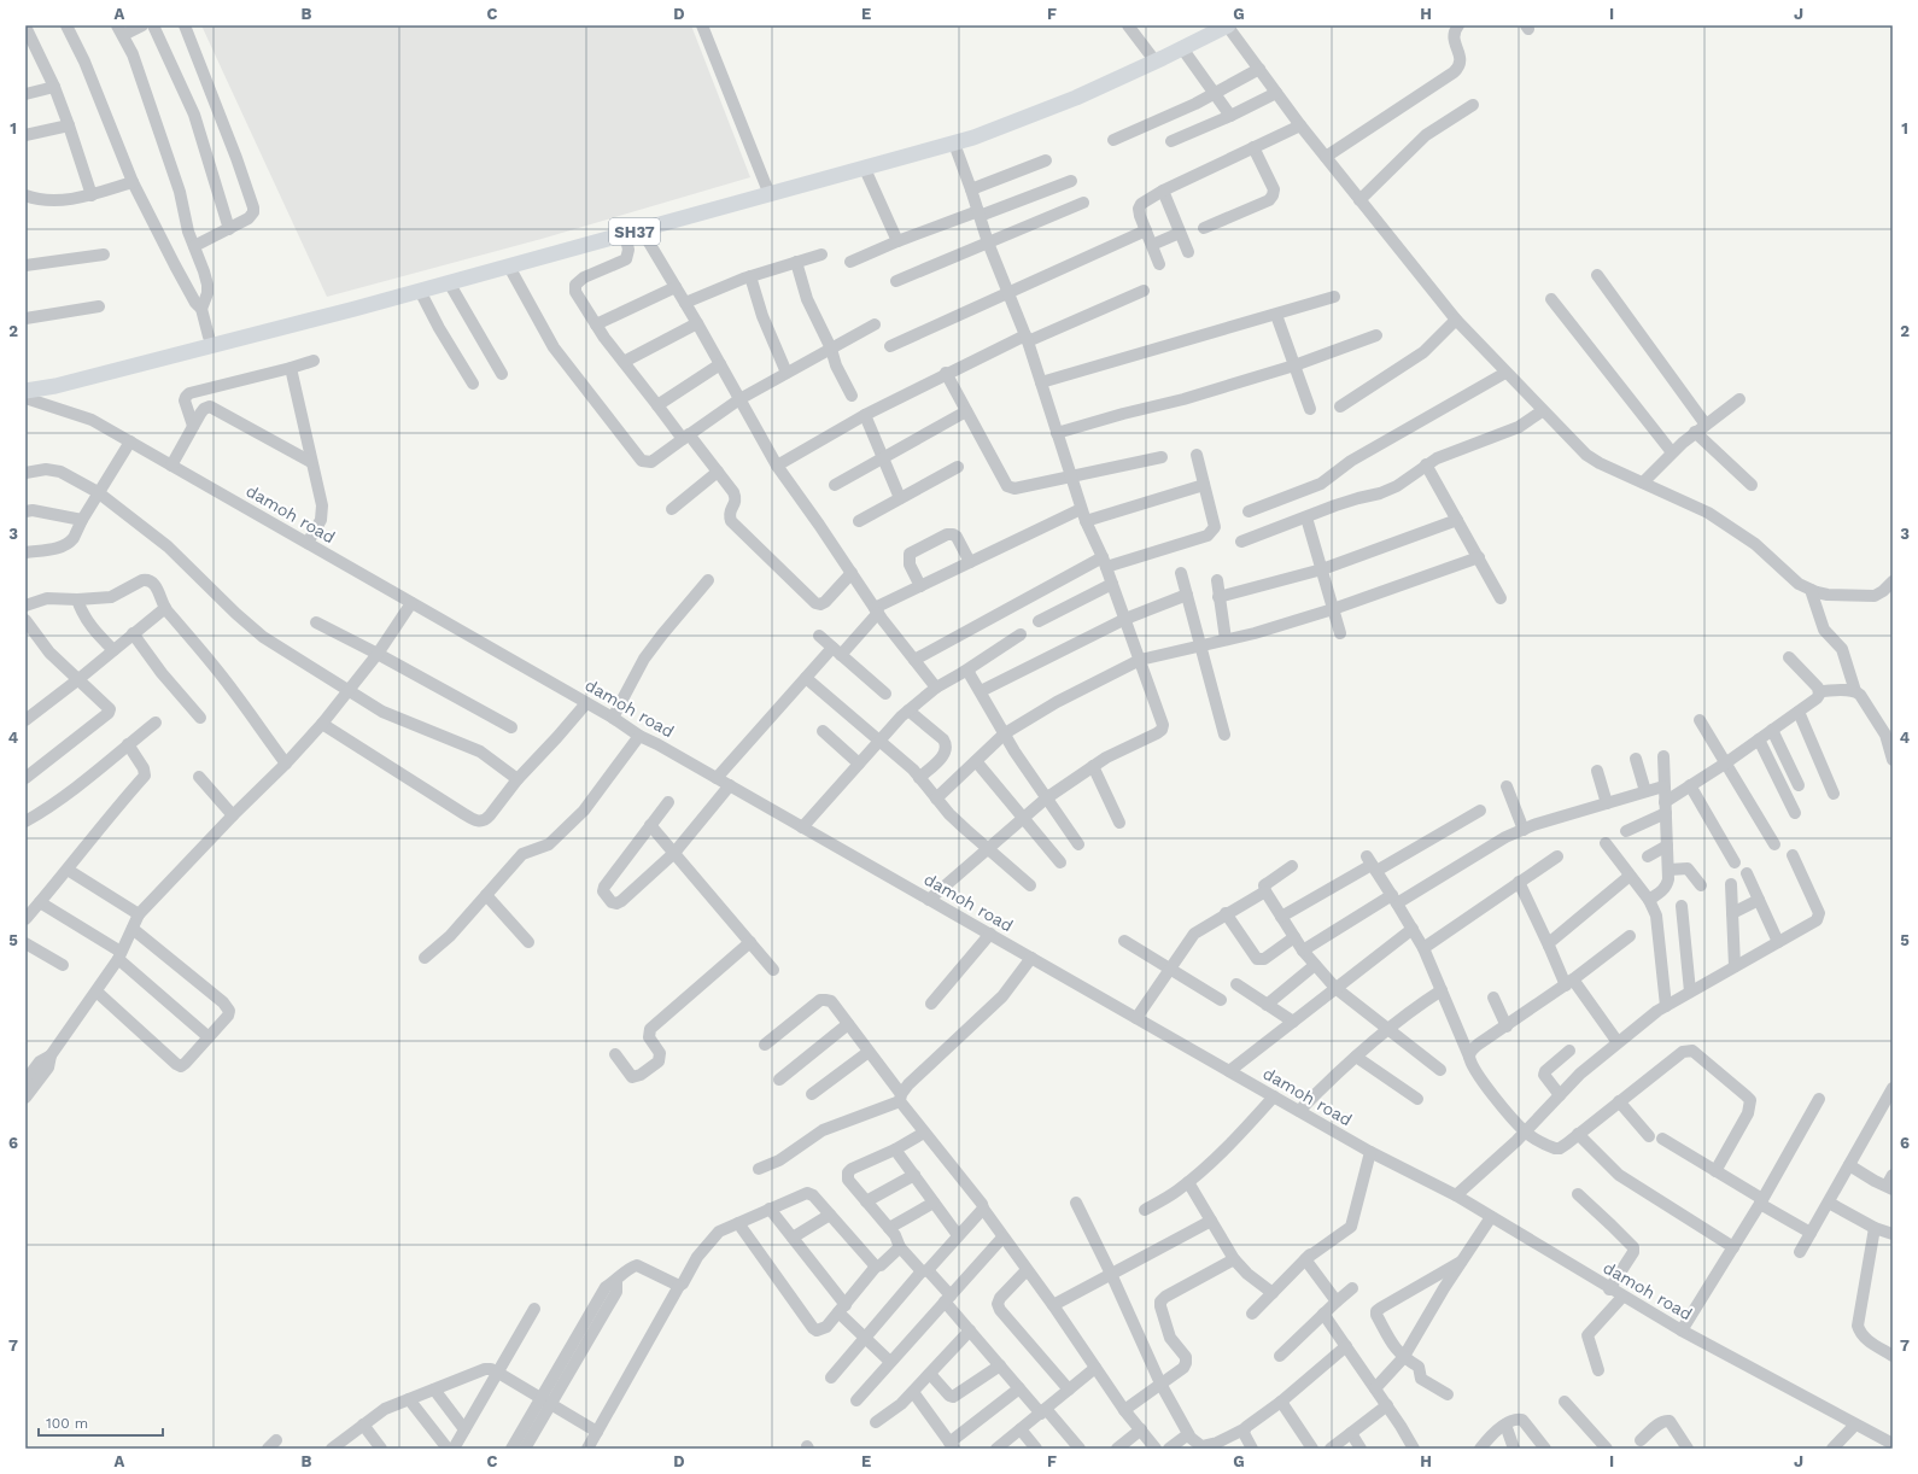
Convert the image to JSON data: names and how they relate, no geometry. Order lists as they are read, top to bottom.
{
  "streets": {
    "main road": ["SH37"],
    "street": ["damoh road"]
  },
  "scale_bar": "100 m",
  "grid": {
    "columns": [
      "A",
      "B",
      "C",
      "D",
      "E",
      "F",
      "G",
      "H",
      "I",
      "J"
    ],
    "rows": [
      "1",
      "2",
      "3",
      "4",
      "5",
      "6",
      "7"
    ]
  }
}
